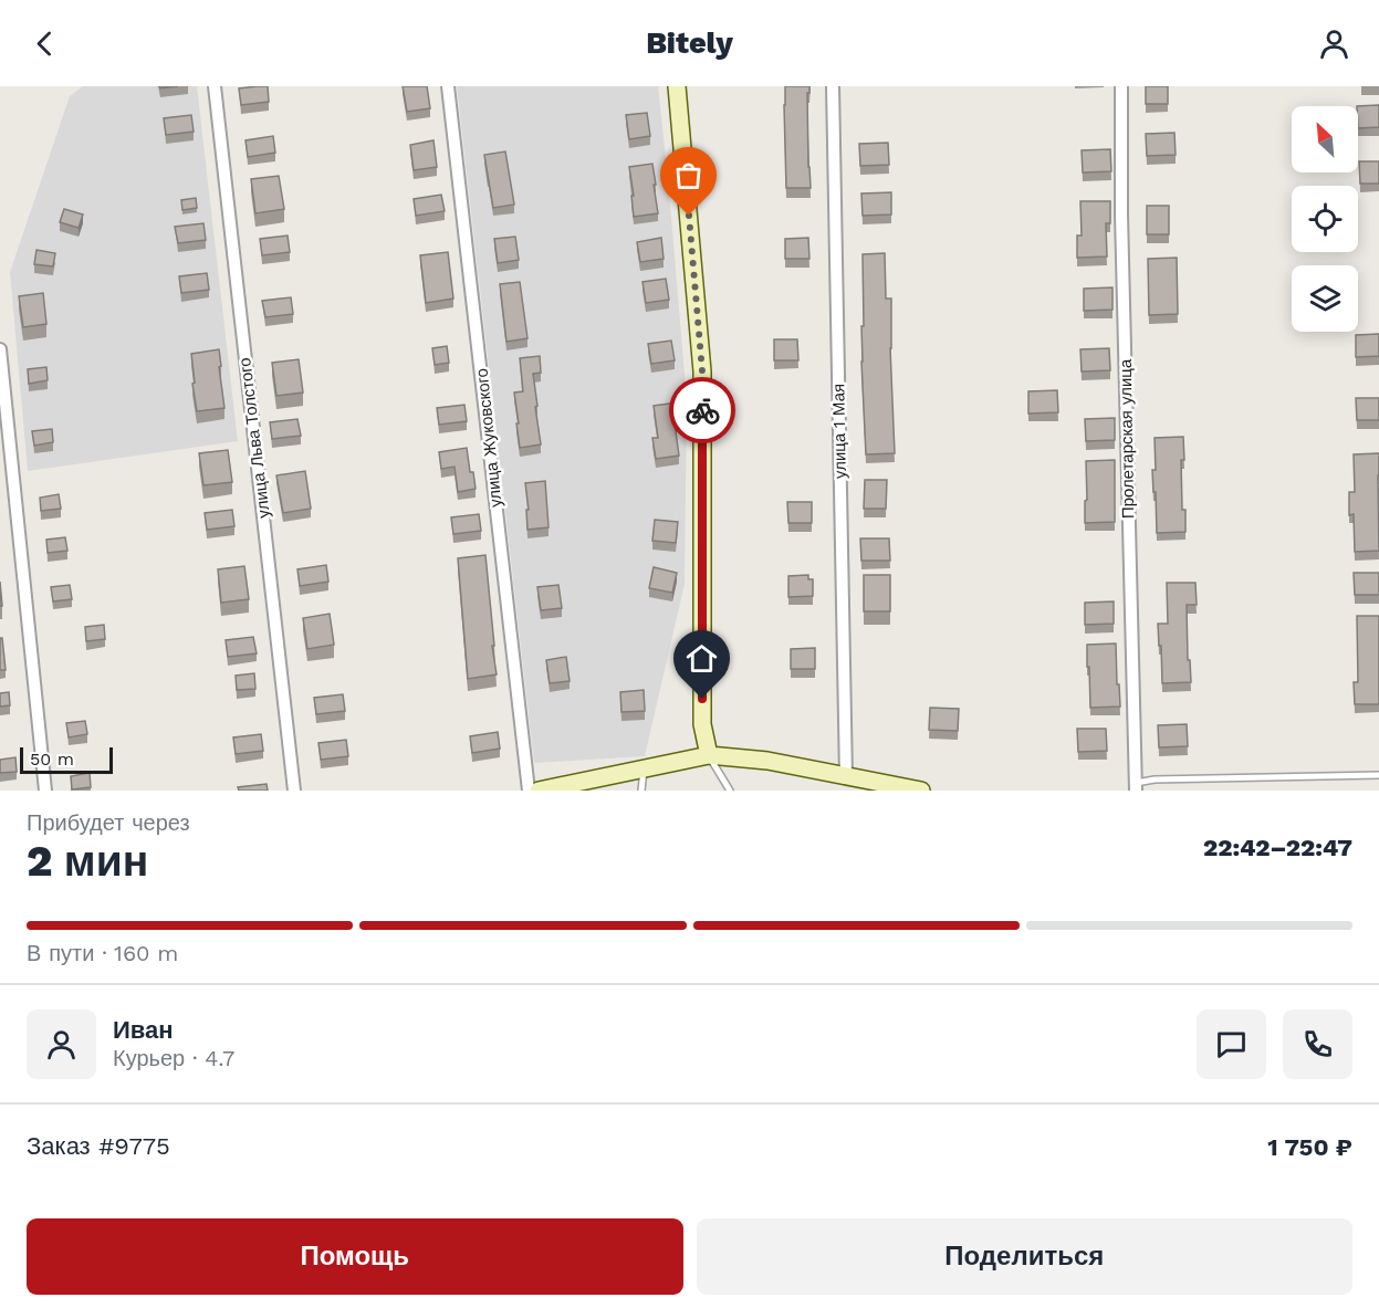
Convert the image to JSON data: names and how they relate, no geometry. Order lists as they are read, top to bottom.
{
  "streets": {
    "street": [
      "улица 1 Мая",
      "улица Льва Толстого",
      "улица Жуковского",
      "Пролетарская улица"
    ]
  },
  "scale_bar": "50 m",
  "north": "top left",
  "page": {
    "header": "Bitely",
    "scale": "50 m",
    "heading": ["2 мин", "Прибудет через", "22:42–22:47"],
    "panel": [
      "Иван",
      "Курьер · 4.7",
      "Заказ #9775",
      "1 750 ₽"
    ],
    "bar": "В пути · 160 m",
    "buttons": ["Помощь", "Поделиться"]
  }
}
